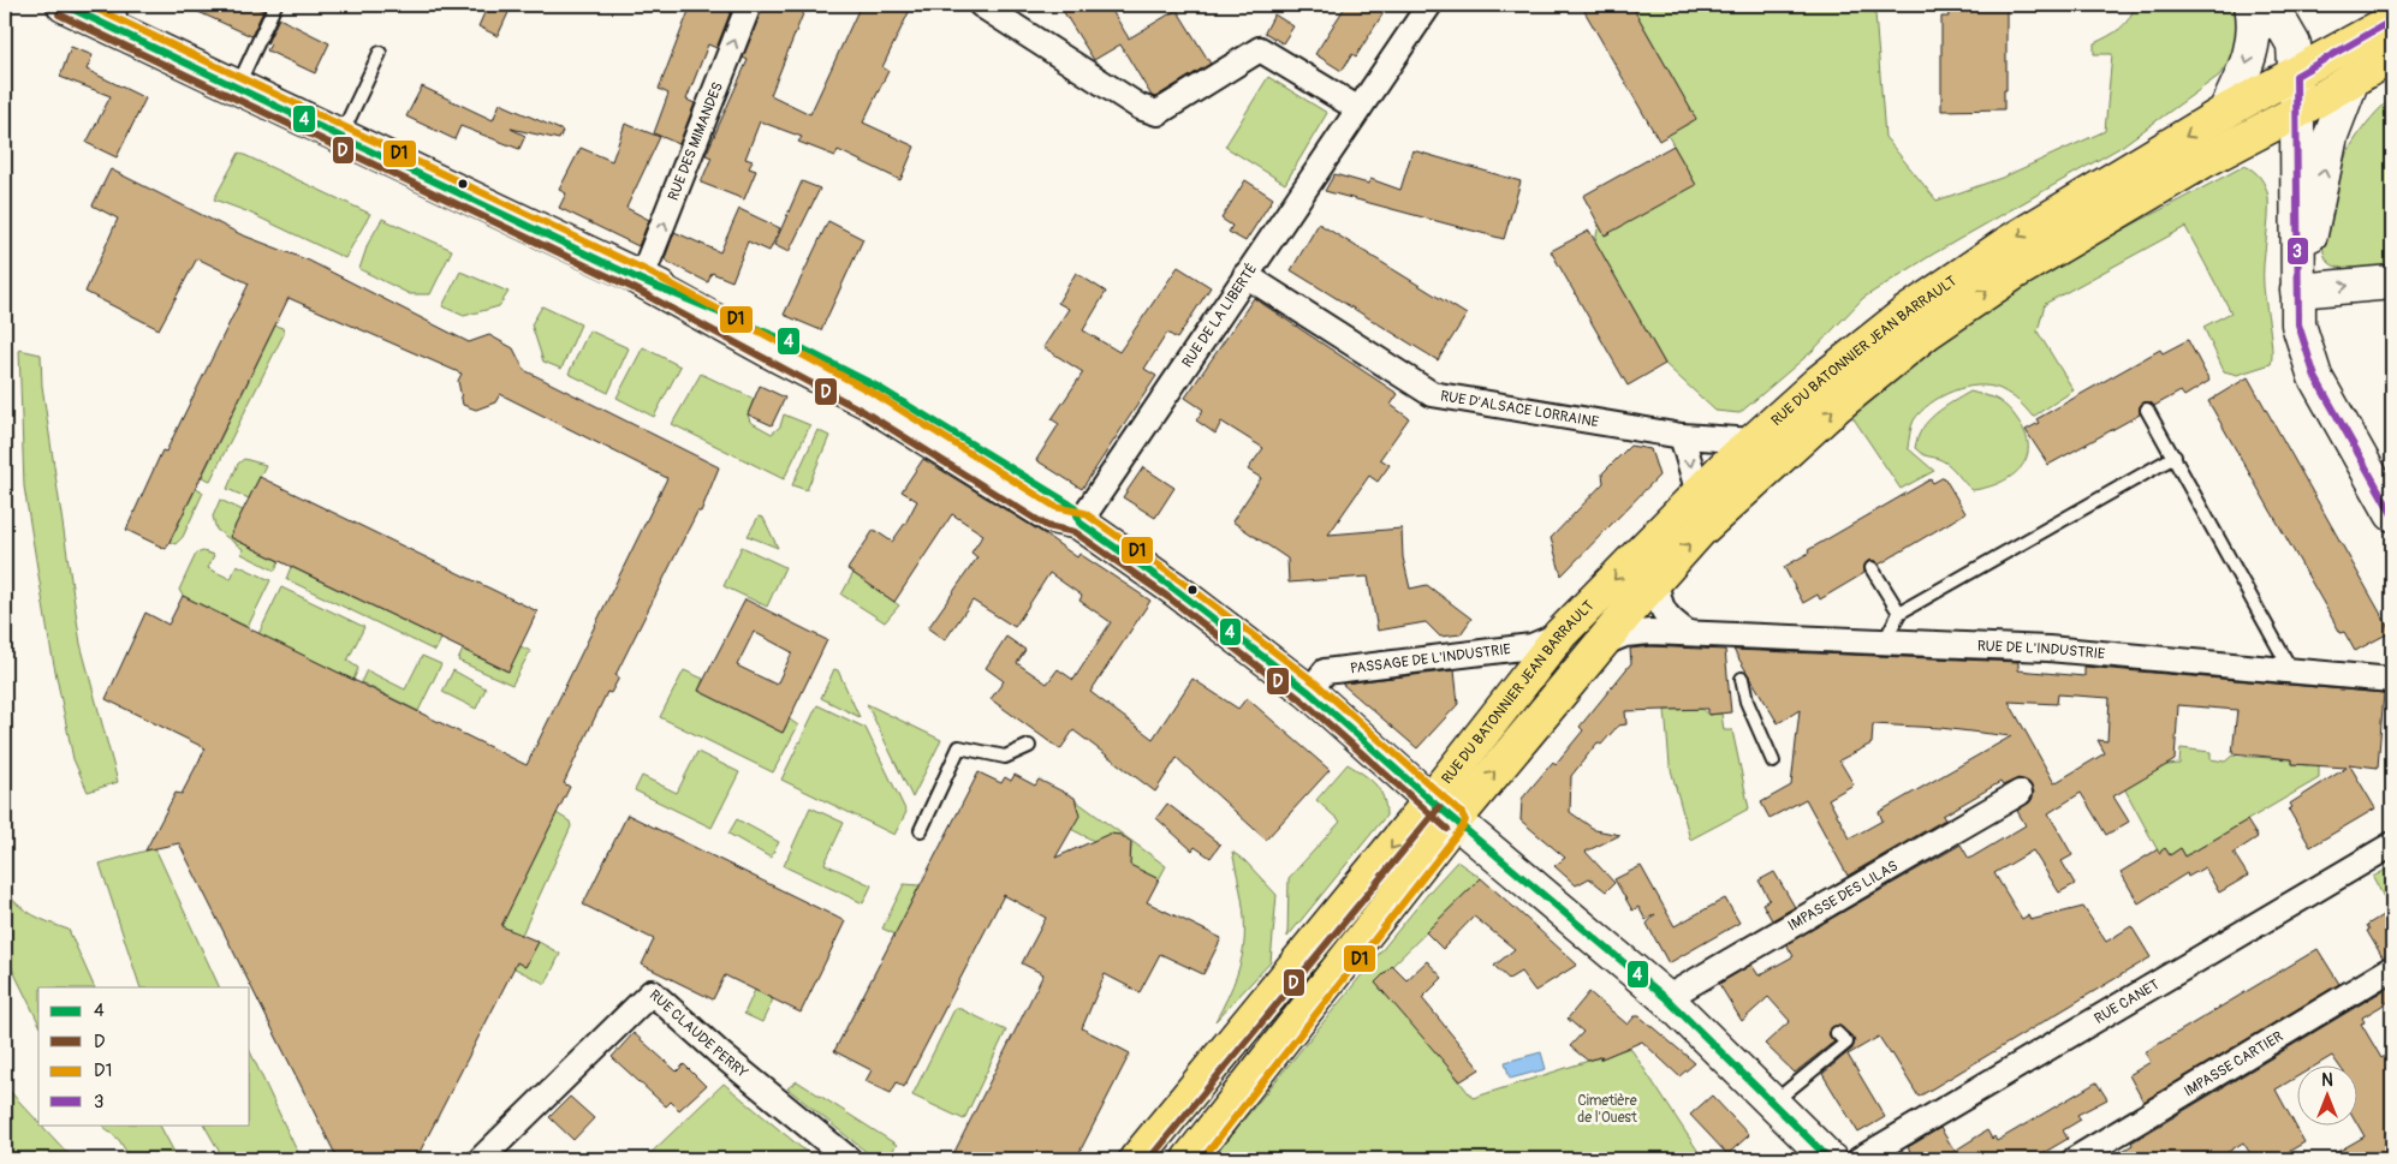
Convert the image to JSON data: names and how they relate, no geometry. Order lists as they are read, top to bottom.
{
  "streets": {
    "main road": ["RUE DU BATONNIER JEAN BARRAULT"],
    "street": [
      "RUE DES MIMANDES",
      "RUE DE LA LIBERTÉ",
      "RUE D'ALSACE LORRAINE",
      "RUE DE L'INDUSTRIE",
      "PASSAGE DE L'INDUSTRIE",
      "IMPASSE DES LILAS",
      "RUE CANET",
      "RUE CLAUDE PERRY",
      "IMPASSE CARTIER"
    ]
  },
  "crossings": [
    ["RUE DE LA LIBERTÉ", "RUE D'ALSACE LORRAINE"],
    ["RUE DU BATONNIER JEAN BARRAULT", "RUE D'ALSACE LORRAINE"],
    ["RUE DU BATONNIER JEAN BARRAULT", "RUE DE L'INDUSTRIE"],
    ["RUE DU BATONNIER JEAN BARRAULT", "PASSAGE DE L'INDUSTRIE"]
  ],
  "one_way": ["RUE DES MIMANDES"],
  "parks": ["Cimetière de l'Ouest"],
  "lines": [
    "transit line 4",
    "transit line D1",
    "transit line D",
    "transit line 3"
  ],
  "legend": [
    "4",
    "D",
    "D1",
    "3"
  ],
  "north": "top"
}
